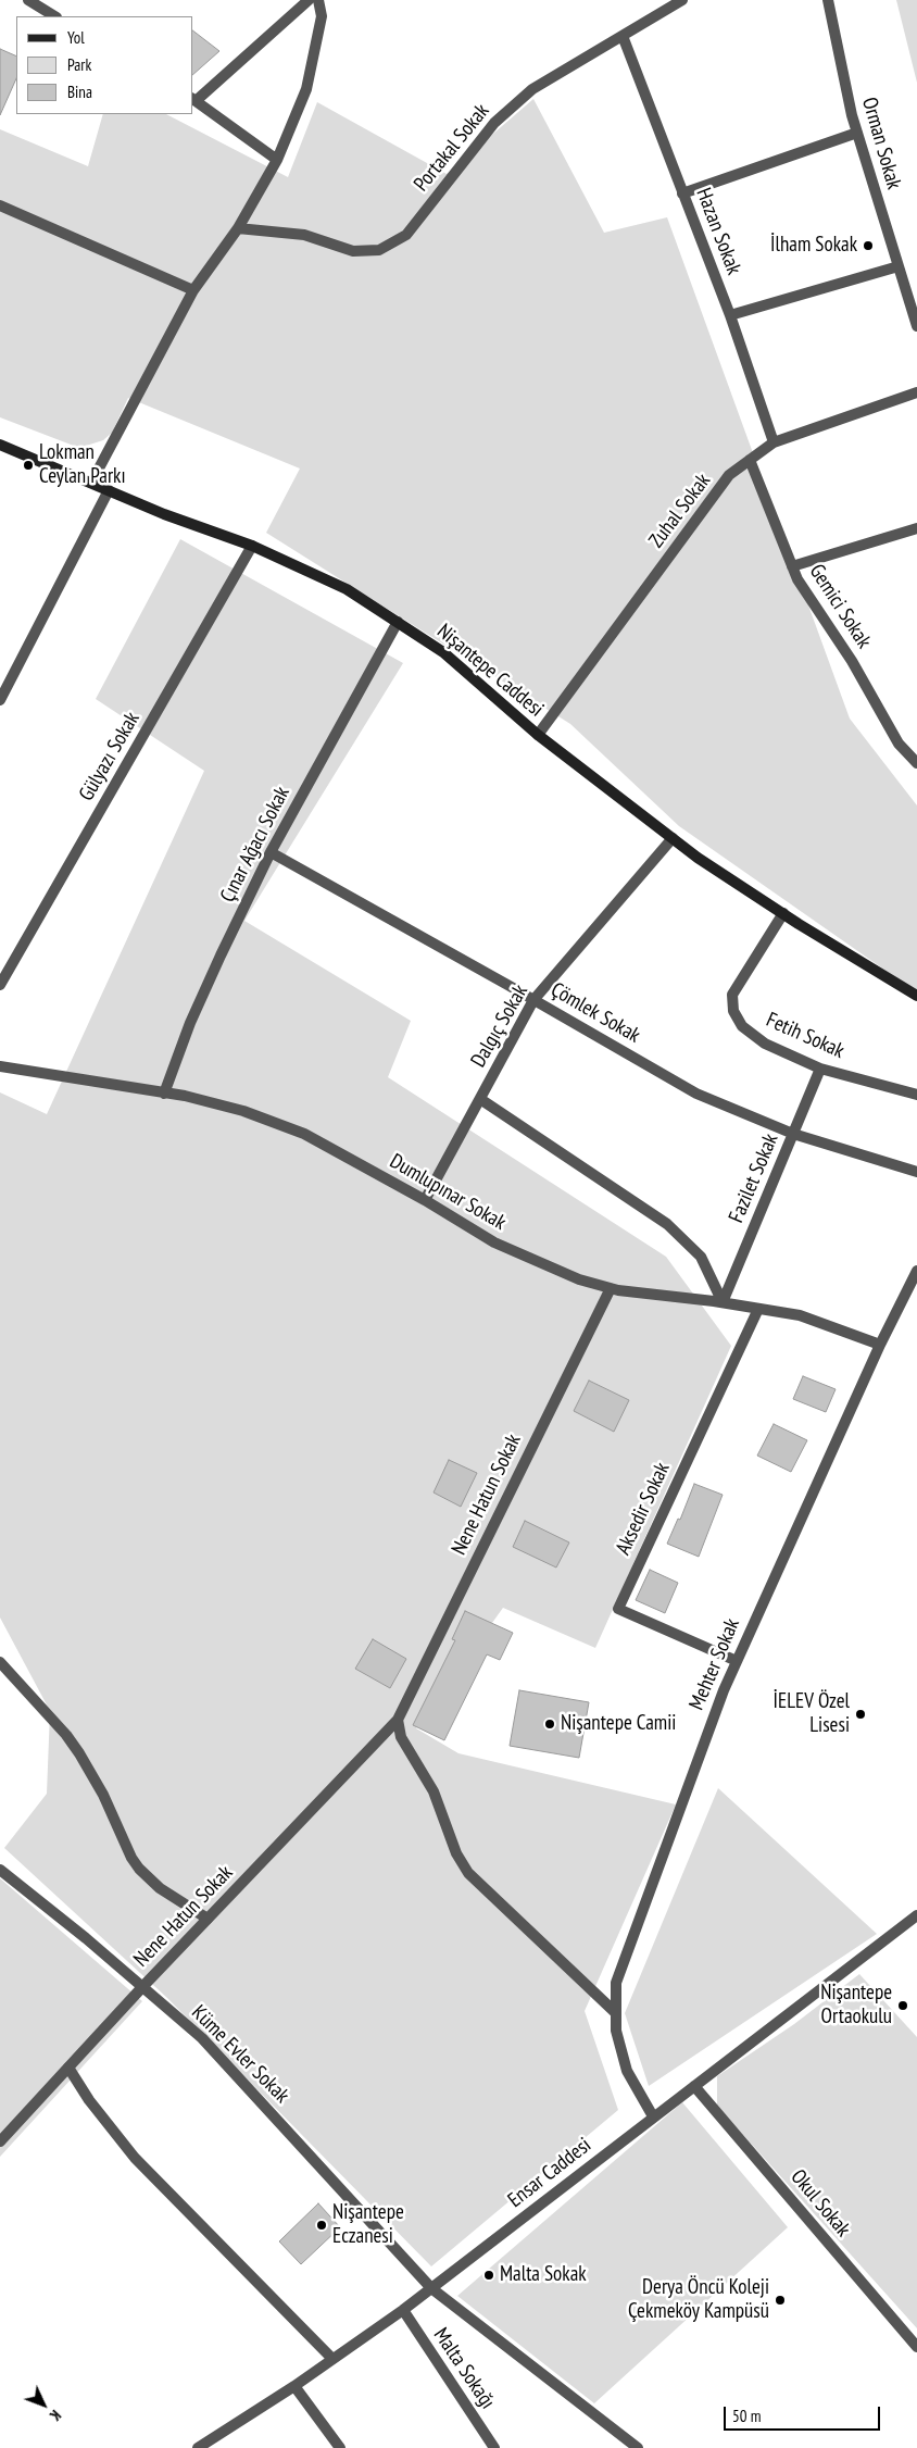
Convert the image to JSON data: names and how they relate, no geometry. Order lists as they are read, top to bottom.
{
  "streets": {
    "street": [
      "Orman Sokak",
      "Portakal Sokak",
      "Hazan Sokak",
      "Zuhal Sokak",
      "Gemici Sokak",
      "Nişantepe Caddesi",
      "Gülyazı Sokak",
      "Çınar Ağacı Sokak",
      "Çömlek Sokak",
      "Dalgıç Sokak",
      "Fetih Sokak",
      "Fazilet Sokak",
      "Dumlupınar Sokak",
      "Nene Hatun Sokak",
      "Aksedir Sokak",
      "Mehter Sokak",
      "Küme Evler Sokak",
      "Ensar Caddesi",
      "Okul Sokak",
      "Malta Sokağı"
    ]
  },
  "crossings": [
    ["Portakal Sokak", "Hazan Sokak"],
    ["Hazan Sokak", "Zuhal Sokak"],
    ["Zuhal Sokak", "Gemici Sokak"],
    ["Zuhal Sokak", "Nişantepe Caddesi"],
    ["Nişantepe Caddesi", "Gülyazı Sokak"],
    ["Nişantepe Caddesi", "Çınar Ağacı Sokak"],
    ["Nişantepe Caddesi", "Dalgıç Sokak"],
    ["Nişantepe Caddesi", "Fetih Sokak"],
    ["Çınar Ağacı Sokak", "Çömlek Sokak"],
    ["Çınar Ağacı Sokak", "Dumlupınar Sokak"],
    ["Çömlek Sokak", "Dalgıç Sokak"],
    ["Çömlek Sokak", "Fazilet Sokak"],
    ["Dalgıç Sokak", "Dumlupınar Sokak"],
    ["Fetih Sokak", "Fazilet Sokak"],
    ["Fazilet Sokak", "Dumlupınar Sokak"],
    ["Dumlupınar Sokak", "Nene Hatun Sokak"],
    ["Dumlupınar Sokak", "Aksedir Sokak"],
    ["Dumlupınar Sokak", "Mehter Sokak"],
    ["Nene Hatun Sokak", "Küme Evler Sokak"],
    ["Aksedir Sokak", "Mehter Sokak"],
    ["Mehter Sokak", "Ensar Caddesi"],
    ["Küme Evler Sokak", "Ensar Caddesi"],
    ["Ensar Caddesi", "Okul Sokak"],
    ["Ensar Caddesi", "Malta Sokağı"]
  ],
  "places": [
    "İlham Sokak",
    "Lokman Ceylan Parkı",
    "İELEV Özel Lisesi",
    "Nişantepe Camii",
    "Nişantepe Ortaokulu",
    "Nişantepe Eczanesi",
    "Malta Sokak",
    "Derya Öncü Koleji Çekmeköy Kampüsü"
  ],
  "legend": ["Yol", "Park", "Bina"],
  "scale_bar": "50 m",
  "north": "bottom right"
}
